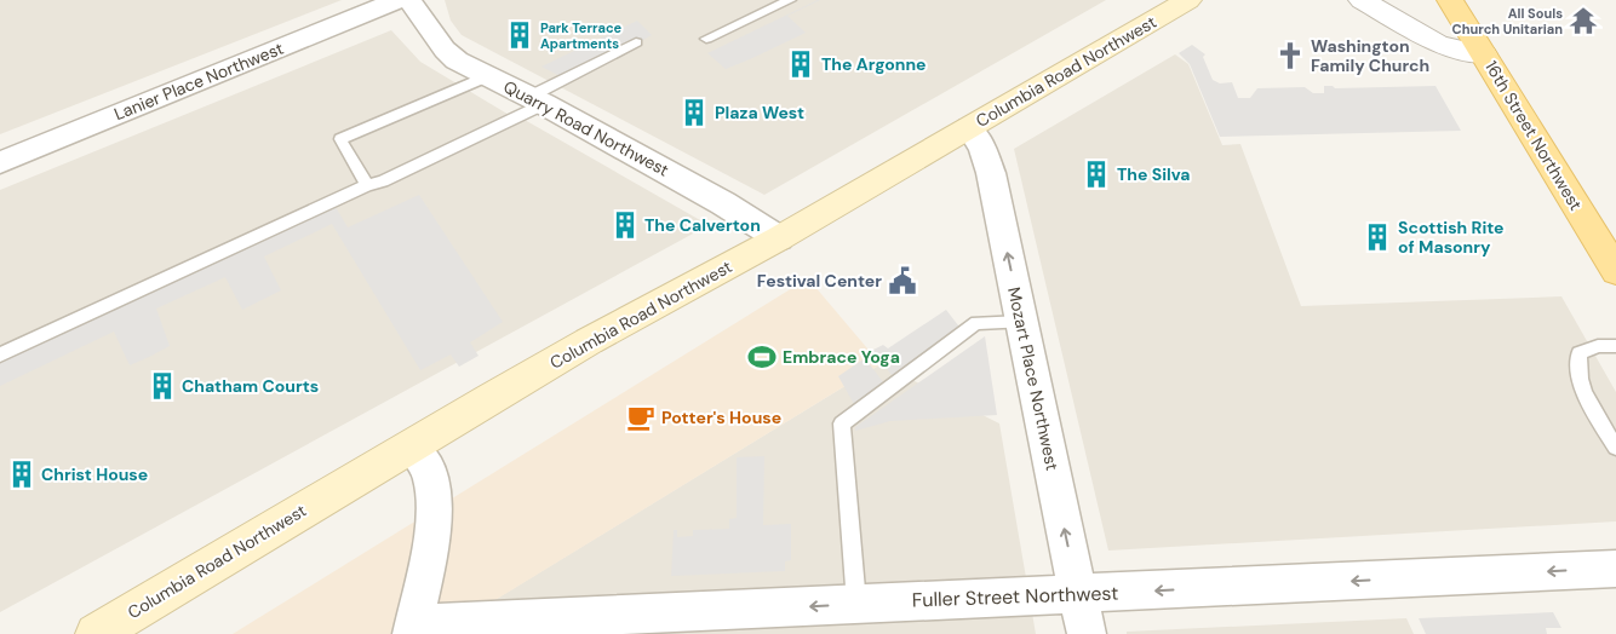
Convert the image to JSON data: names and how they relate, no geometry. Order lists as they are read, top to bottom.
{
  "streets": {
    "main road": ["Columbia Road Northwest", "16th Street Northwest"],
    "street": [
      "Lanier Place Northwest",
      "Quarry Road Northwest",
      "Mozart Place Northwest",
      "Fuller Street Northwest"
    ]
  },
  "crossings": [
    ["Columbia Road Northwest", "Quarry Road Northwest"],
    ["Columbia Road Northwest", "Mozart Place Northwest"],
    ["Mozart Place Northwest", "Fuller Street Northwest"]
  ],
  "one_way": ["Mozart Place Northwest", "Fuller Street Northwest"],
  "places": {
    "temple": ["All Souls Church Unitarian"],
    "building": [
      "Park Terrace Apartments",
      "The Argonne",
      "Plaza West",
      "The Silva",
      "The Calverton",
      "Scottish Rite of Masonry",
      "Chatham Courts",
      "Christ House"
    ],
    "church": ["Washington Family Church"],
    "public building": ["Festival Center"],
    "sports": ["Embrace Yoga"],
    "cafe": ["Potter's House"]
  }
}
